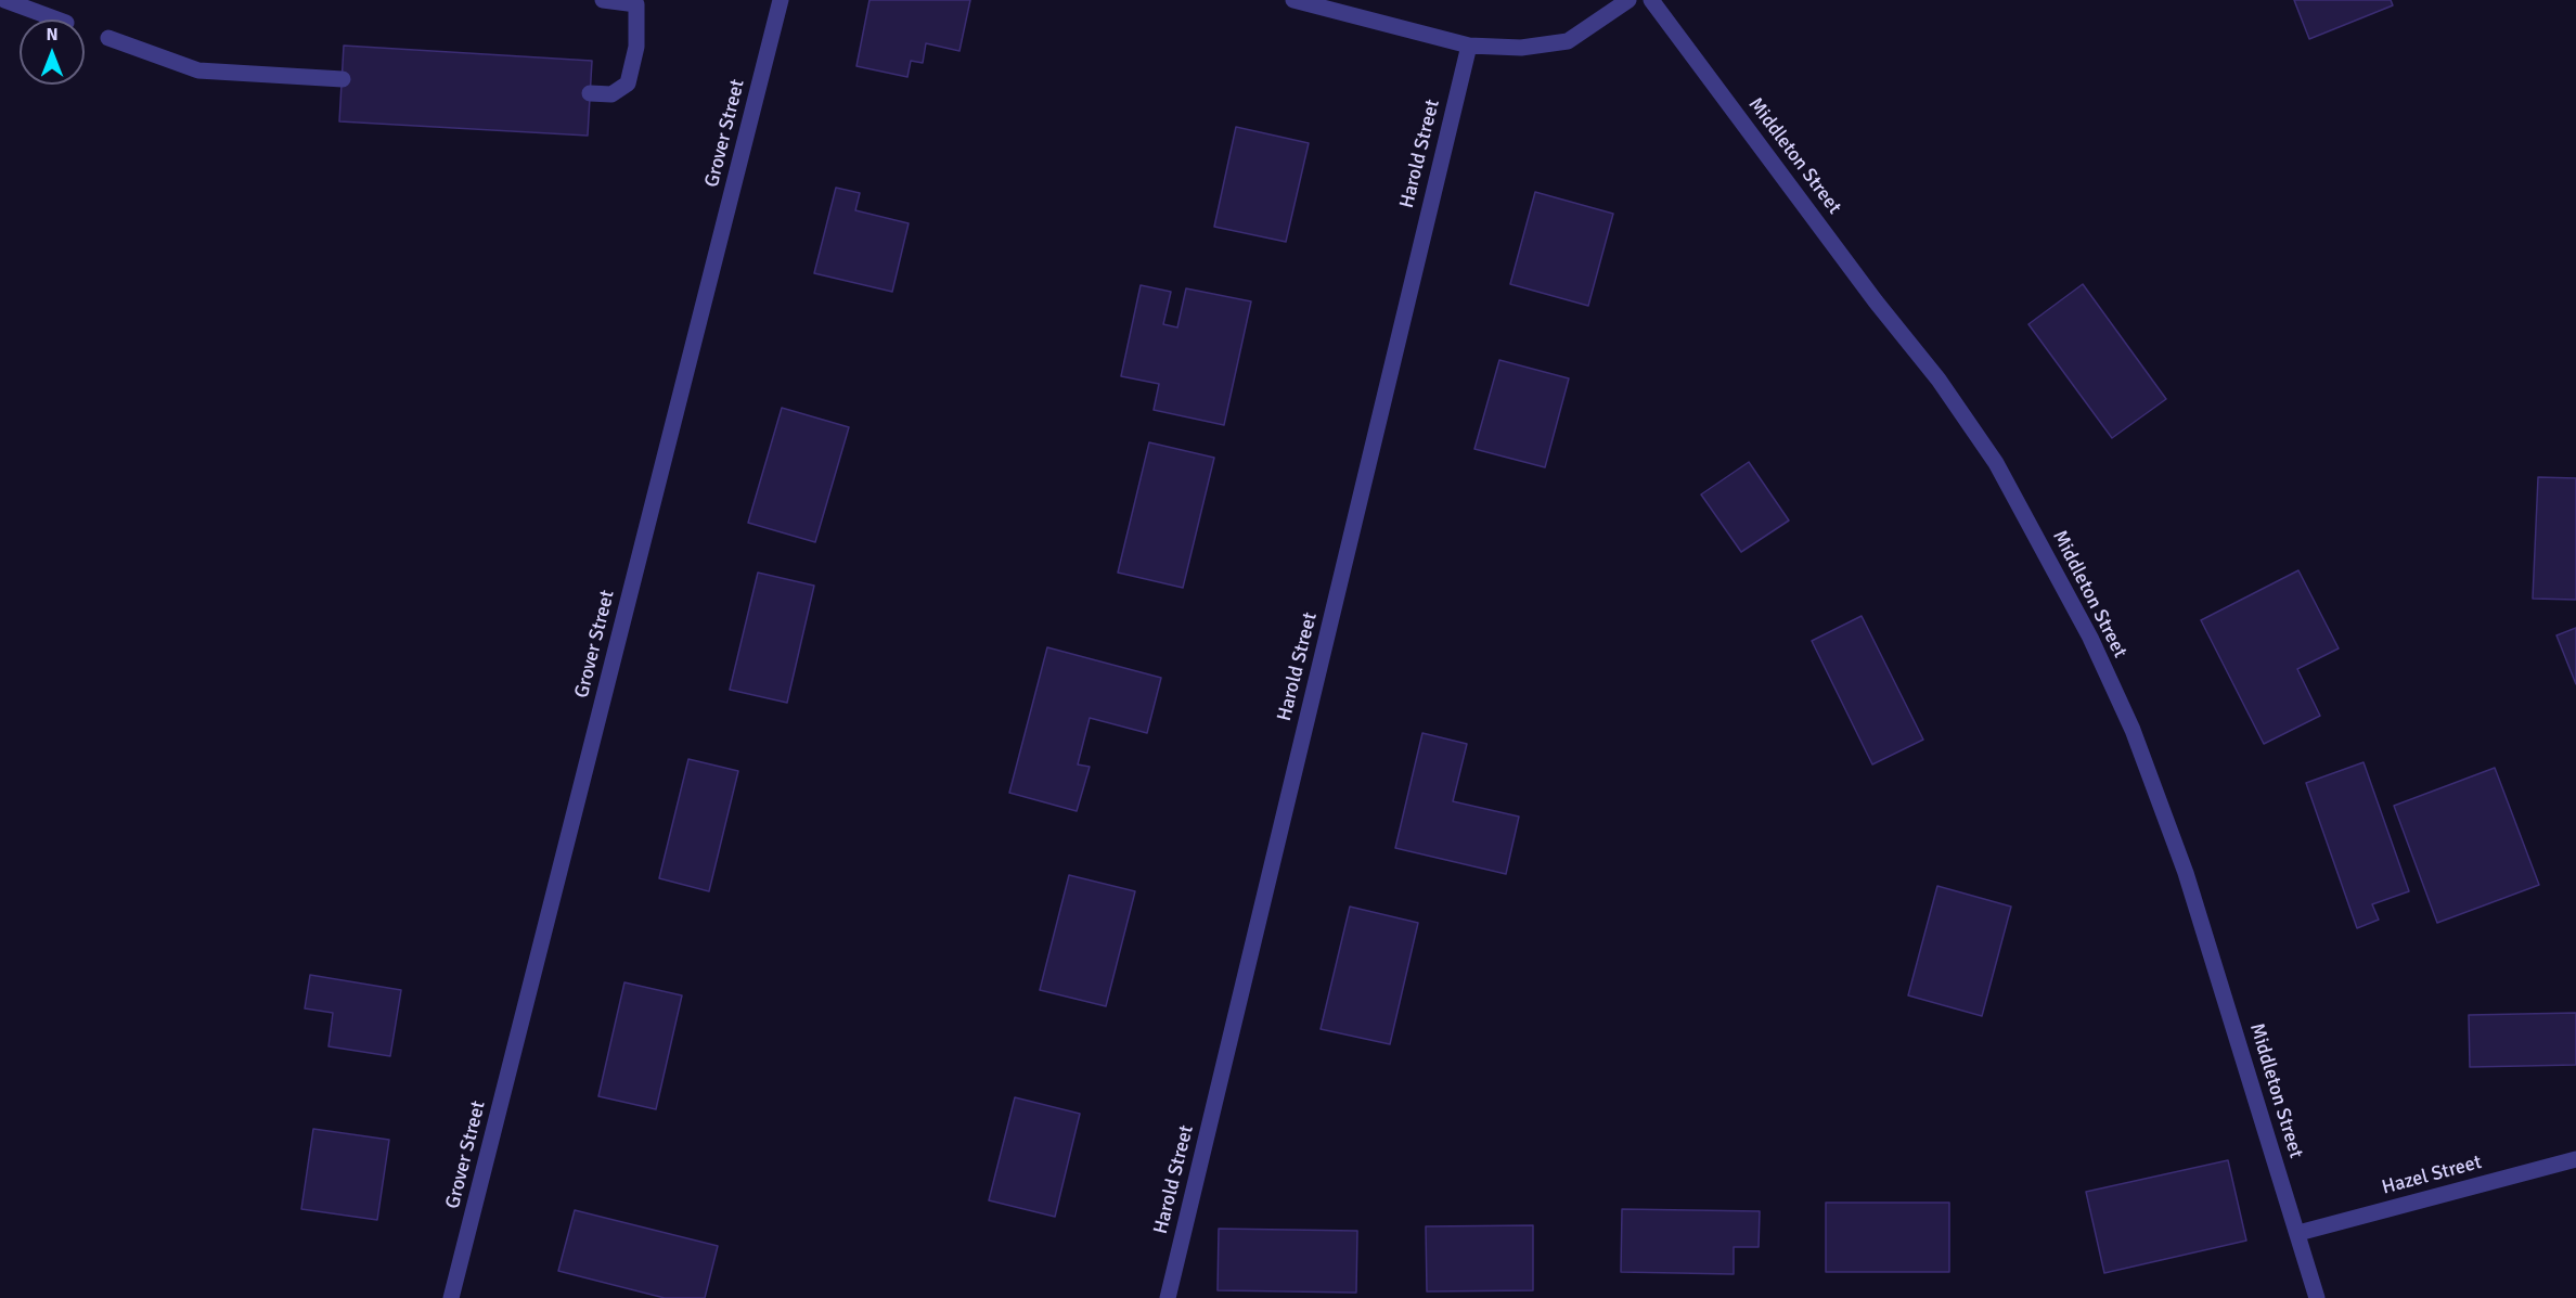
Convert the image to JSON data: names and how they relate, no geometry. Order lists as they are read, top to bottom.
{
  "streets": {
    "street": [
      "Grover Street",
      "Harold Street",
      "Middleton Street",
      "Hazel Street"
    ]
  },
  "crossings": [
    ["Middleton Street", "Hazel Street"]
  ],
  "north": "top"
}
